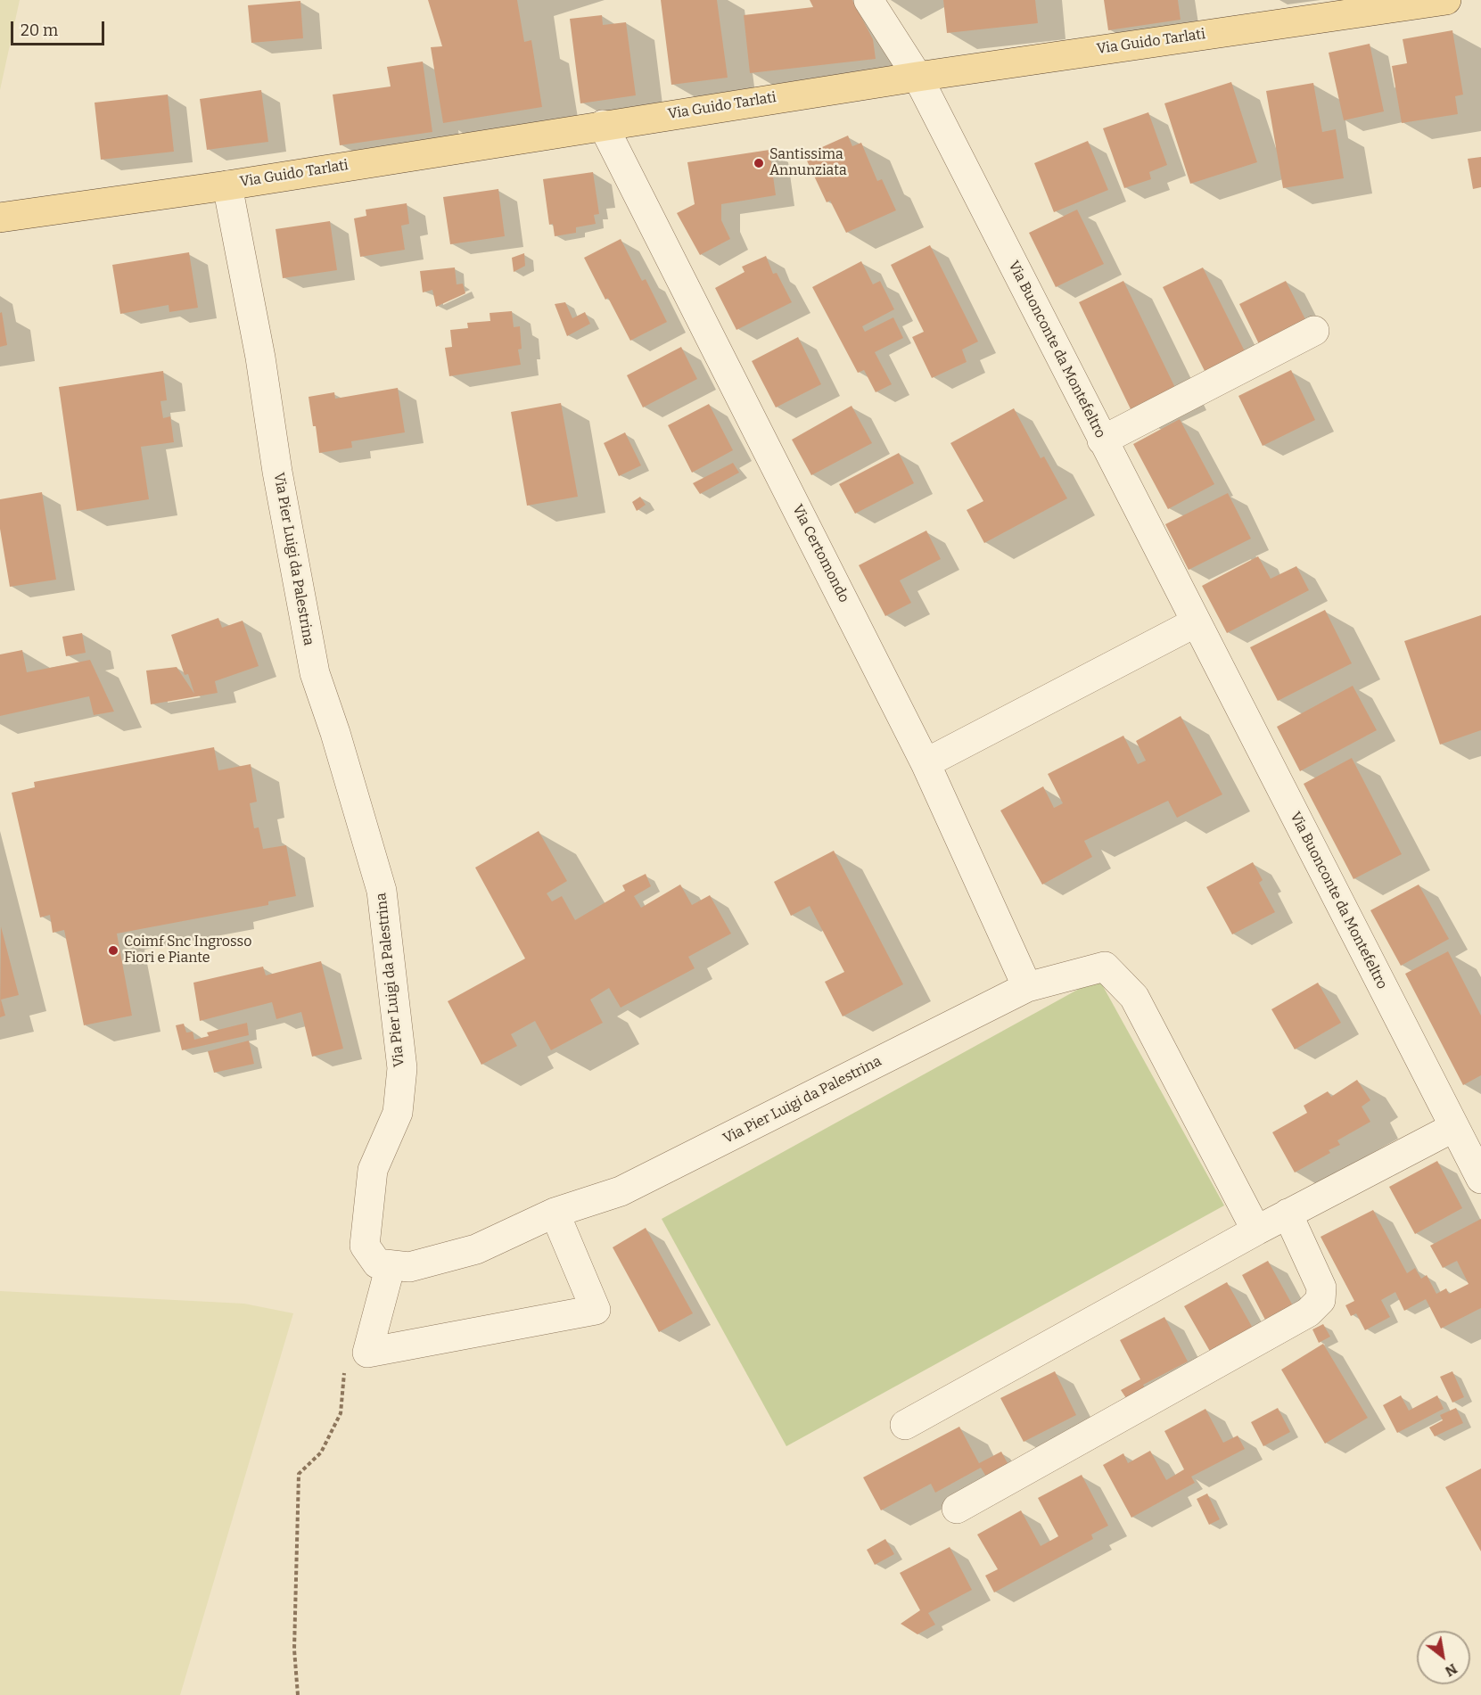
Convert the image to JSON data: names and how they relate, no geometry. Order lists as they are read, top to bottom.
{
  "streets": {
    "main road": ["Via Guido Tarlati"],
    "street": ["Via Buonconte da Montefeltro", "Via Certomondo", "Via Pier Luigi da Palestrina"]
  },
  "crossings": [
    ["Via Guido Tarlati", "Via Buonconte da Montefeltro"],
    ["Via Guido Tarlati", "Via Certomondo"],
    ["Via Guido Tarlati", "Via Pier Luigi da Palestrina"],
    ["Via Certomondo", "Via Pier Luigi da Palestrina"]
  ],
  "places": ["Santissima Annunziata", "Coimf Snc Ingrosso Fiori e Piante"],
  "scale_bar": "20 m",
  "north": "bottom right"
}
